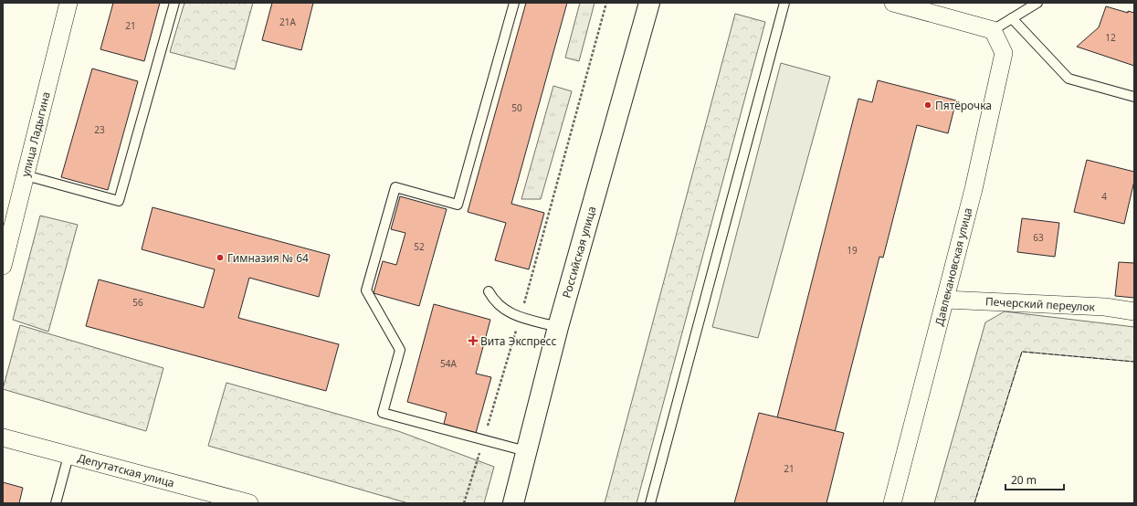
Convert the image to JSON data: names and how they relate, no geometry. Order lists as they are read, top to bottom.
{
  "streets": {
    "main road": ["Российская улица"],
    "street": [
      "улица Ладыгина",
      "Давлекановская улица",
      "Печерский переулок",
      "Депутатская улица"
    ]
  },
  "crossings": [
    ["Давлекановская улица", "Печерский переулок"]
  ],
  "places": {
    "other": ["Пятёрочка", "Гимназия № 64"],
    "health": ["Вита Экспресс"]
  },
  "house_numbers": [
    "21А",
    "21",
    "12",
    "50",
    "23",
    "4",
    "63",
    "52",
    "19",
    "56",
    "54А",
    "21"
  ],
  "scale_bar": "20 m"
}
